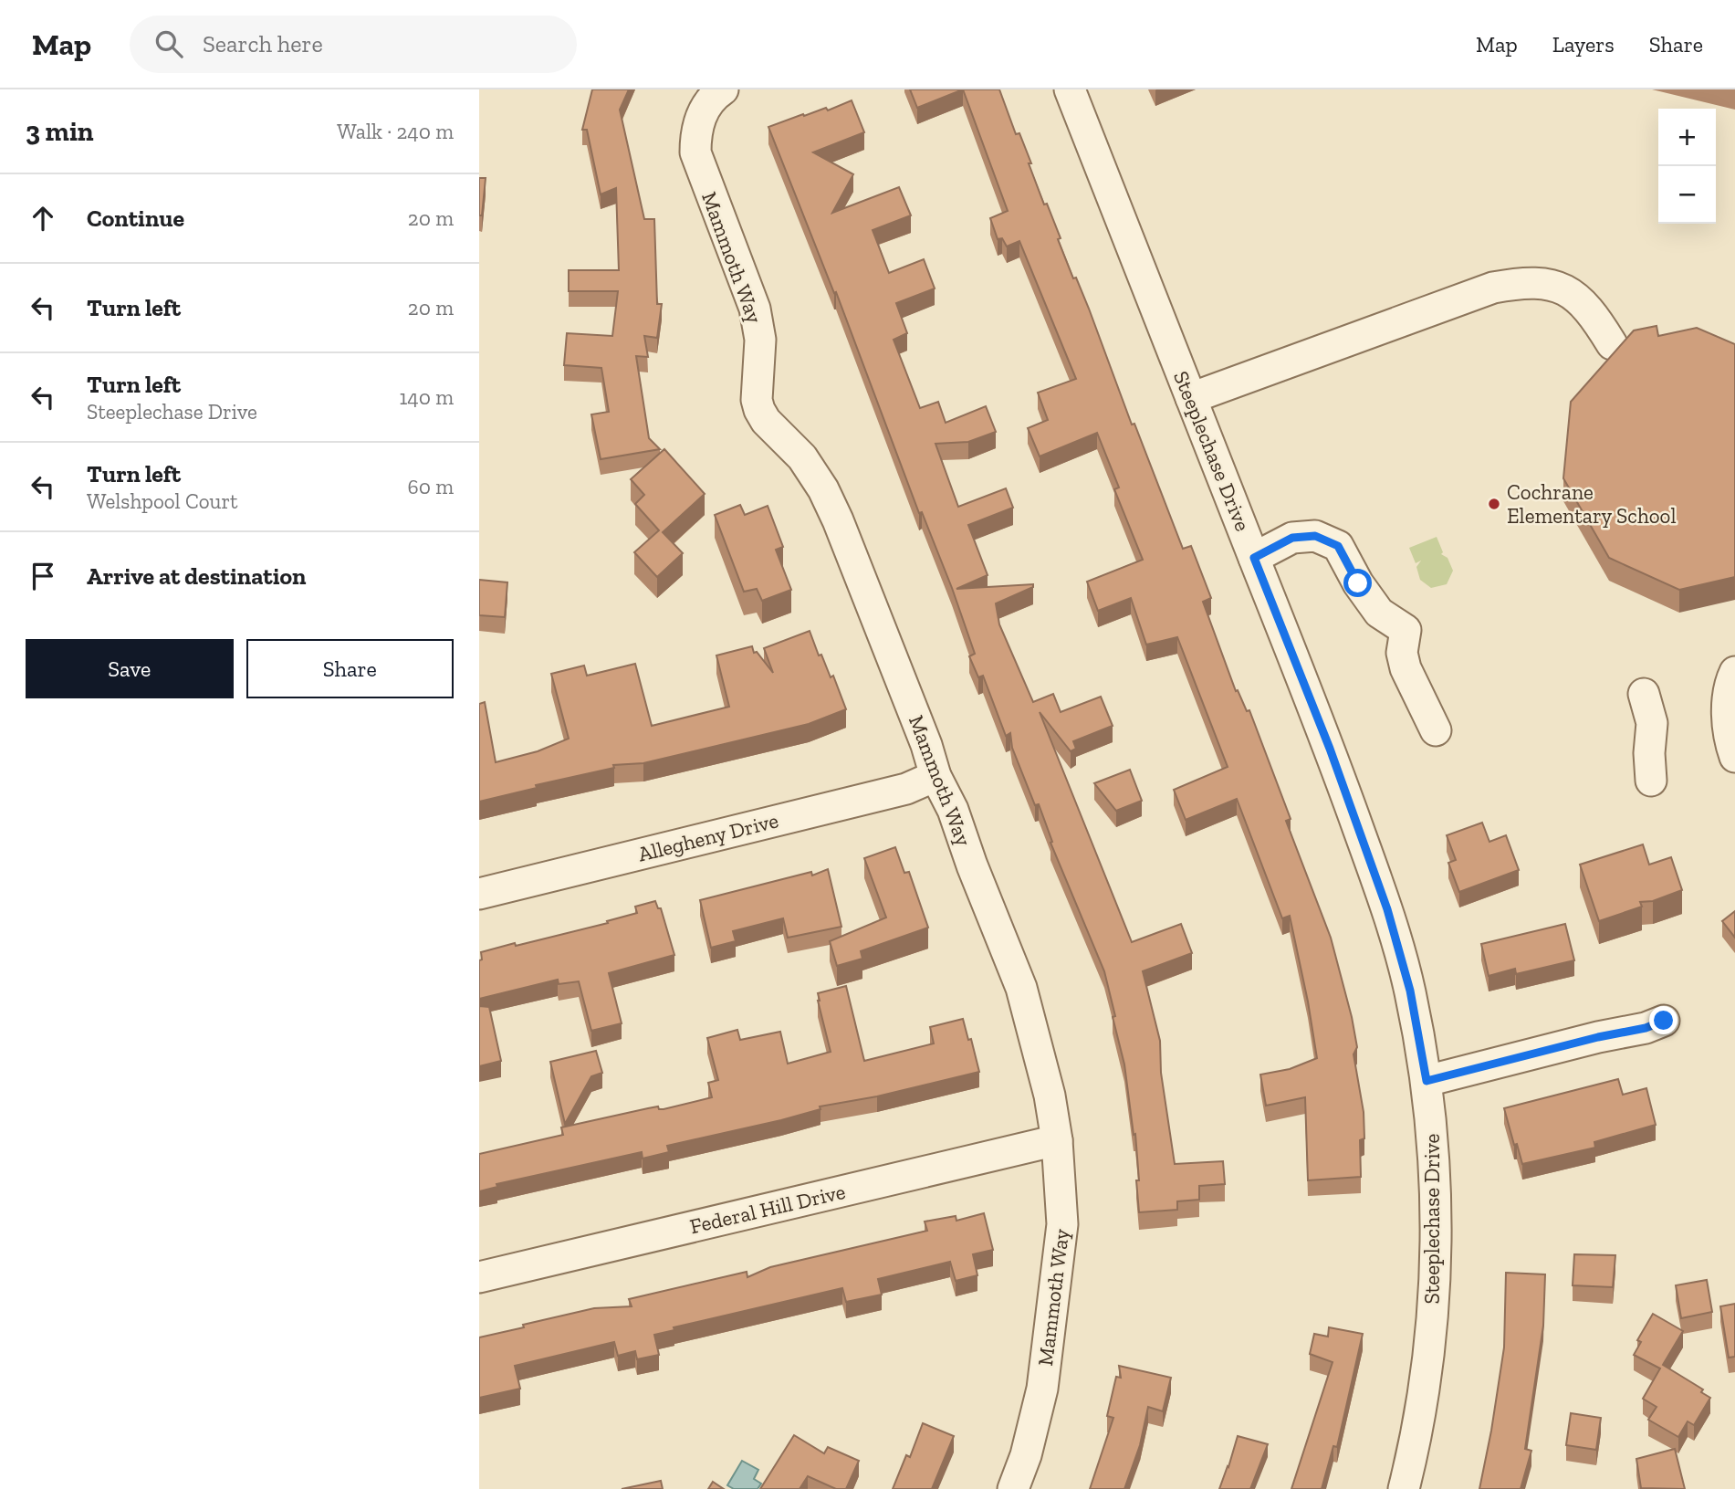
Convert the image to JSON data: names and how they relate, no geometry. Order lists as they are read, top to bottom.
{
  "streets": {
    "street": [
      "Mammoth Way",
      "Steeplechase Drive",
      "Allegheny Drive",
      "Federal Hill Drive"
    ]
  },
  "crossings": [
    ["Mammoth Way", "Allegheny Drive"],
    ["Mammoth Way", "Federal Hill Drive"]
  ],
  "places": ["Cochrane Elementary School"],
  "page": {
    "header": "Map",
    "search": "Search here",
    "nav": ["Map", "Layers", "Share"],
    "heading": ["3 min", "Walk · 240 m"],
    "map_buttons": ["+", "−"],
    "list": [
      ["Continue", "20 m"],
      ["Turn left", "20 m"],
      ["Turn left", "Steeplechase Drive", "140 m"],
      ["Turn left", "Welshpool Court", "60 m"],
      "Arrive at destination"
    ],
    "buttons": ["Save", "Share"]
  }
}
